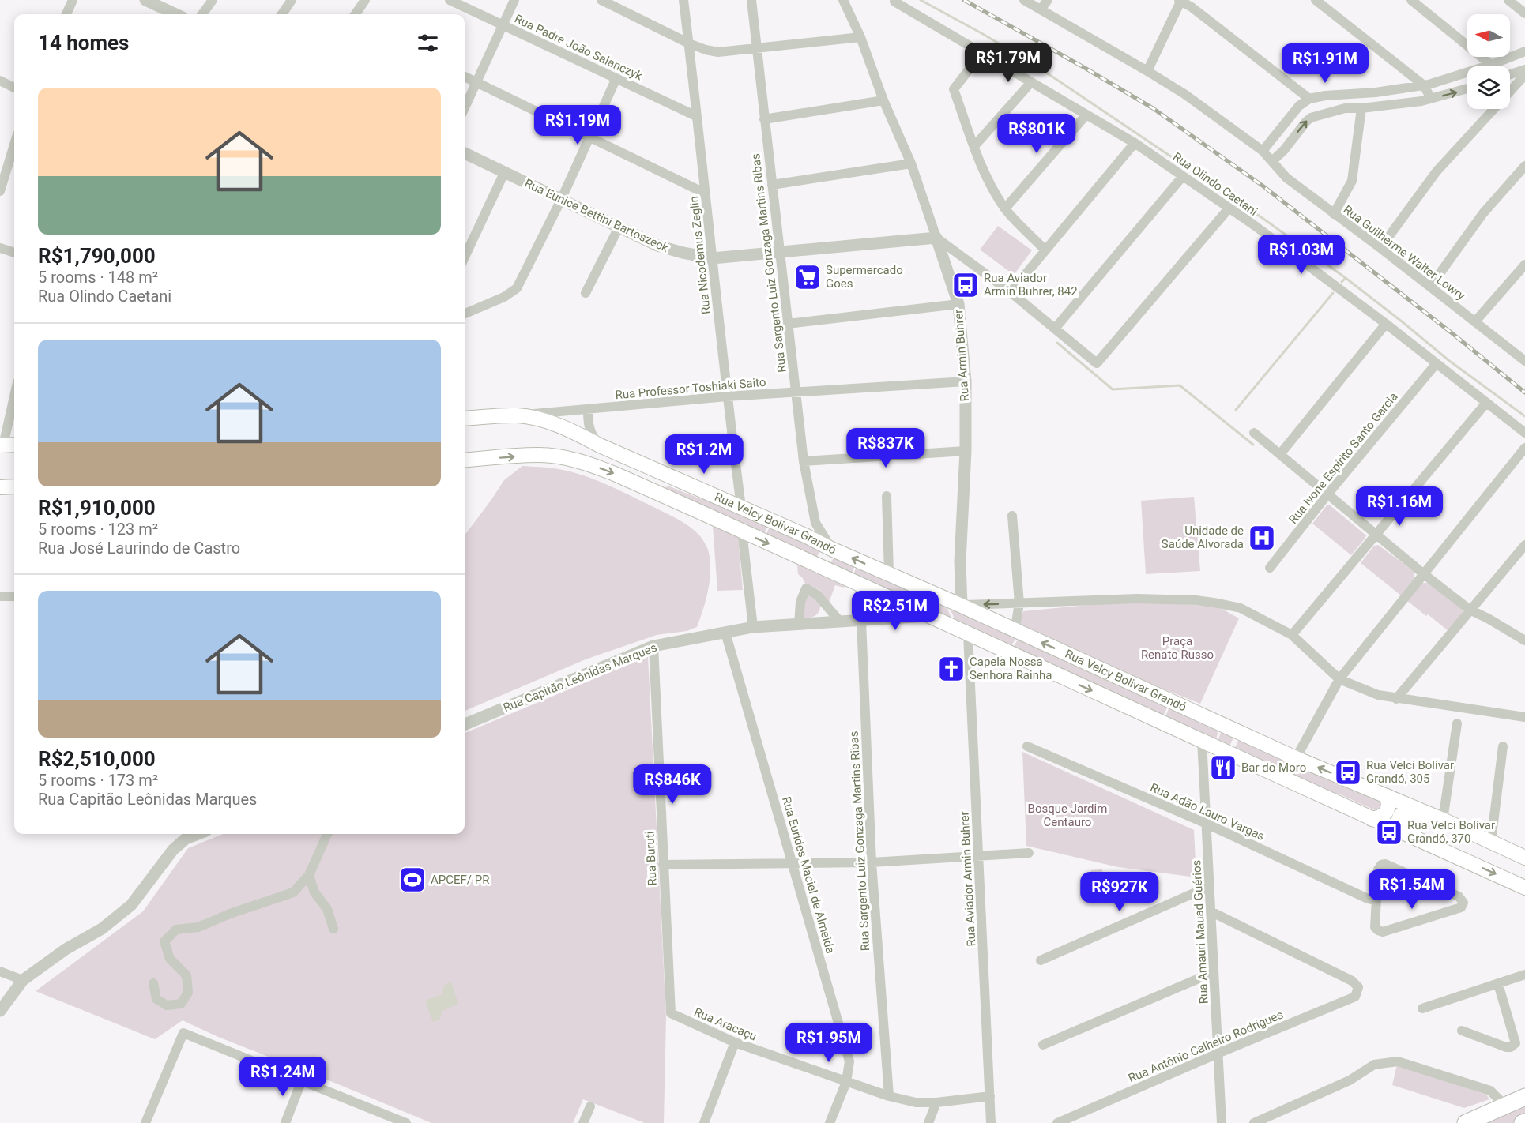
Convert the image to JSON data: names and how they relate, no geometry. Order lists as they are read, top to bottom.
{
  "streets": {
    "main road": ["Rua Velcy Bolivar Grandó"],
    "street": [
      "Rua Padre João Salanczyk",
      "Rua Olindo Caetani",
      "Rua Eunice Bettini Bartoszeck",
      "Rua Guilherme Walter Lowry",
      "Rua Nicodemus Zeglin",
      "Rua Sargento Luiz Gonzaga Martins Ribas",
      "Rua Armin Buhrer",
      "Rua Professor Toshiaki Saito",
      "Rua Ivone Espírito Santo Garcia",
      "Rua Capitão Leônidas Marques",
      "Rua Adão Lauro Vargas",
      "Rua Buruti",
      "Rua Eurides Maciel de Almeida",
      "Rua Aviador Armin Buhrer",
      "Rua Amauri Mauad Guérios",
      "Rua Aracaçu",
      "Rua Antônio Calheiro Rodrigues"
    ]
  },
  "crossings": [
    ["Rua Padre João Salanczyk", "Rua Nicodemus Zeglin"],
    ["Rua Olindo Caetani", "Rua Ivone Espírito Santo Garcia"],
    ["Rua Eunice Bettini Bartoszeck", "Rua Nicodemus Zeglin"],
    ["Rua Eunice Bettini Bartoszeck", "Rua Sargento Luiz Gonzaga Martins Ribas"],
    ["Rua Eunice Bettini Bartoszeck", "Rua Armin Buhrer"],
    ["Rua Nicodemus Zeglin", "Rua Professor Toshiaki Saito"],
    ["Rua Nicodemus Zeglin", "Rua Velcy Bolivar Grandó"],
    ["Rua Sargento Luiz Gonzaga Martins Ribas", "Rua Professor Toshiaki Saito"],
    ["Rua Sargento Luiz Gonzaga Martins Ribas", "Rua Velcy Bolivar Grandó"],
    ["Rua Sargento Luiz Gonzaga Martins Ribas", "Rua Capitão Leônidas Marques"],
    ["Rua Sargento Luiz Gonzaga Martins Ribas", "Rua Aracaçu"],
    ["Rua Armin Buhrer", "Rua Professor Toshiaki Saito"],
    ["Rua Armin Buhrer", "Rua Velcy Bolivar Grandó"],
    ["Rua Professor Toshiaki Saito", "Rua Velcy Bolivar Grandó"],
    ["Rua Velcy Bolivar Grandó", "Rua Capitão Leônidas Marques"],
    ["Rua Velcy Bolivar Grandó", "Rua Aviador Armin Buhrer"],
    ["Rua Velcy Bolivar Grandó", "Rua Amauri Mauad Guérios"],
    ["Rua Capitão Leônidas Marques", "Rua Buruti"],
    ["Rua Capitão Leônidas Marques", "Rua Eurides Maciel de Almeida"],
    ["Rua Adão Lauro Vargas", "Rua Amauri Mauad Guérios"],
    ["Rua Buruti", "Rua Aracaçu"],
    ["Rua Eurides Maciel de Almeida", "Rua Aracaçu"],
    ["Rua Aviador Armin Buhrer", "Rua Aracaçu"],
    ["Rua Amauri Mauad Guérios", "Rua Antônio Calheiro Rodrigues"]
  ],
  "parks": ["Praça Renato Russo", "Bosque Jardim Centauro"],
  "places": {
    "supermarket": ["Supermercado Goes"],
    "bus stop": ["Rua Aviador Armin Buhrer, 842", "Rua Velci Bolívar Grandó, 305", "Rua Velci Bolívar Grandó, 370"],
    "hospital": ["Unidade de Saúde Alvorada"],
    "church": ["Capela Nossa Senhora Rainha"],
    "restaurant": ["Bar do Moro"],
    "sports": ["APCEF/ PR"]
  },
  "north": "left",
  "page": {
    "heading": "14 homes",
    "price": [
      "R$1.79M",
      "R$1.91M",
      "R$1.19M",
      "R$801K",
      "R$1.03M",
      "R$837K",
      "R$1.2M",
      "R$1.16M",
      "R$2.51M",
      "R$846K",
      "R$1.54M",
      "R$927K",
      "R$1.95M",
      "R$1.24M"
    ],
    "list": [
      {
        "name": "R$1,790,000",
        "note": "5 rooms · 148 m² · Rua Olindo Caetani"
      },
      {
        "name": "R$1,910,000",
        "note": "5 rooms · 123 m² · Rua José Laurindo de Castro"
      },
      {
        "name": "R$2,510,000",
        "note": "5 rooms · 173 m² · Rua Capitão Leônidas Marques"
      }
    ]
  }
}
